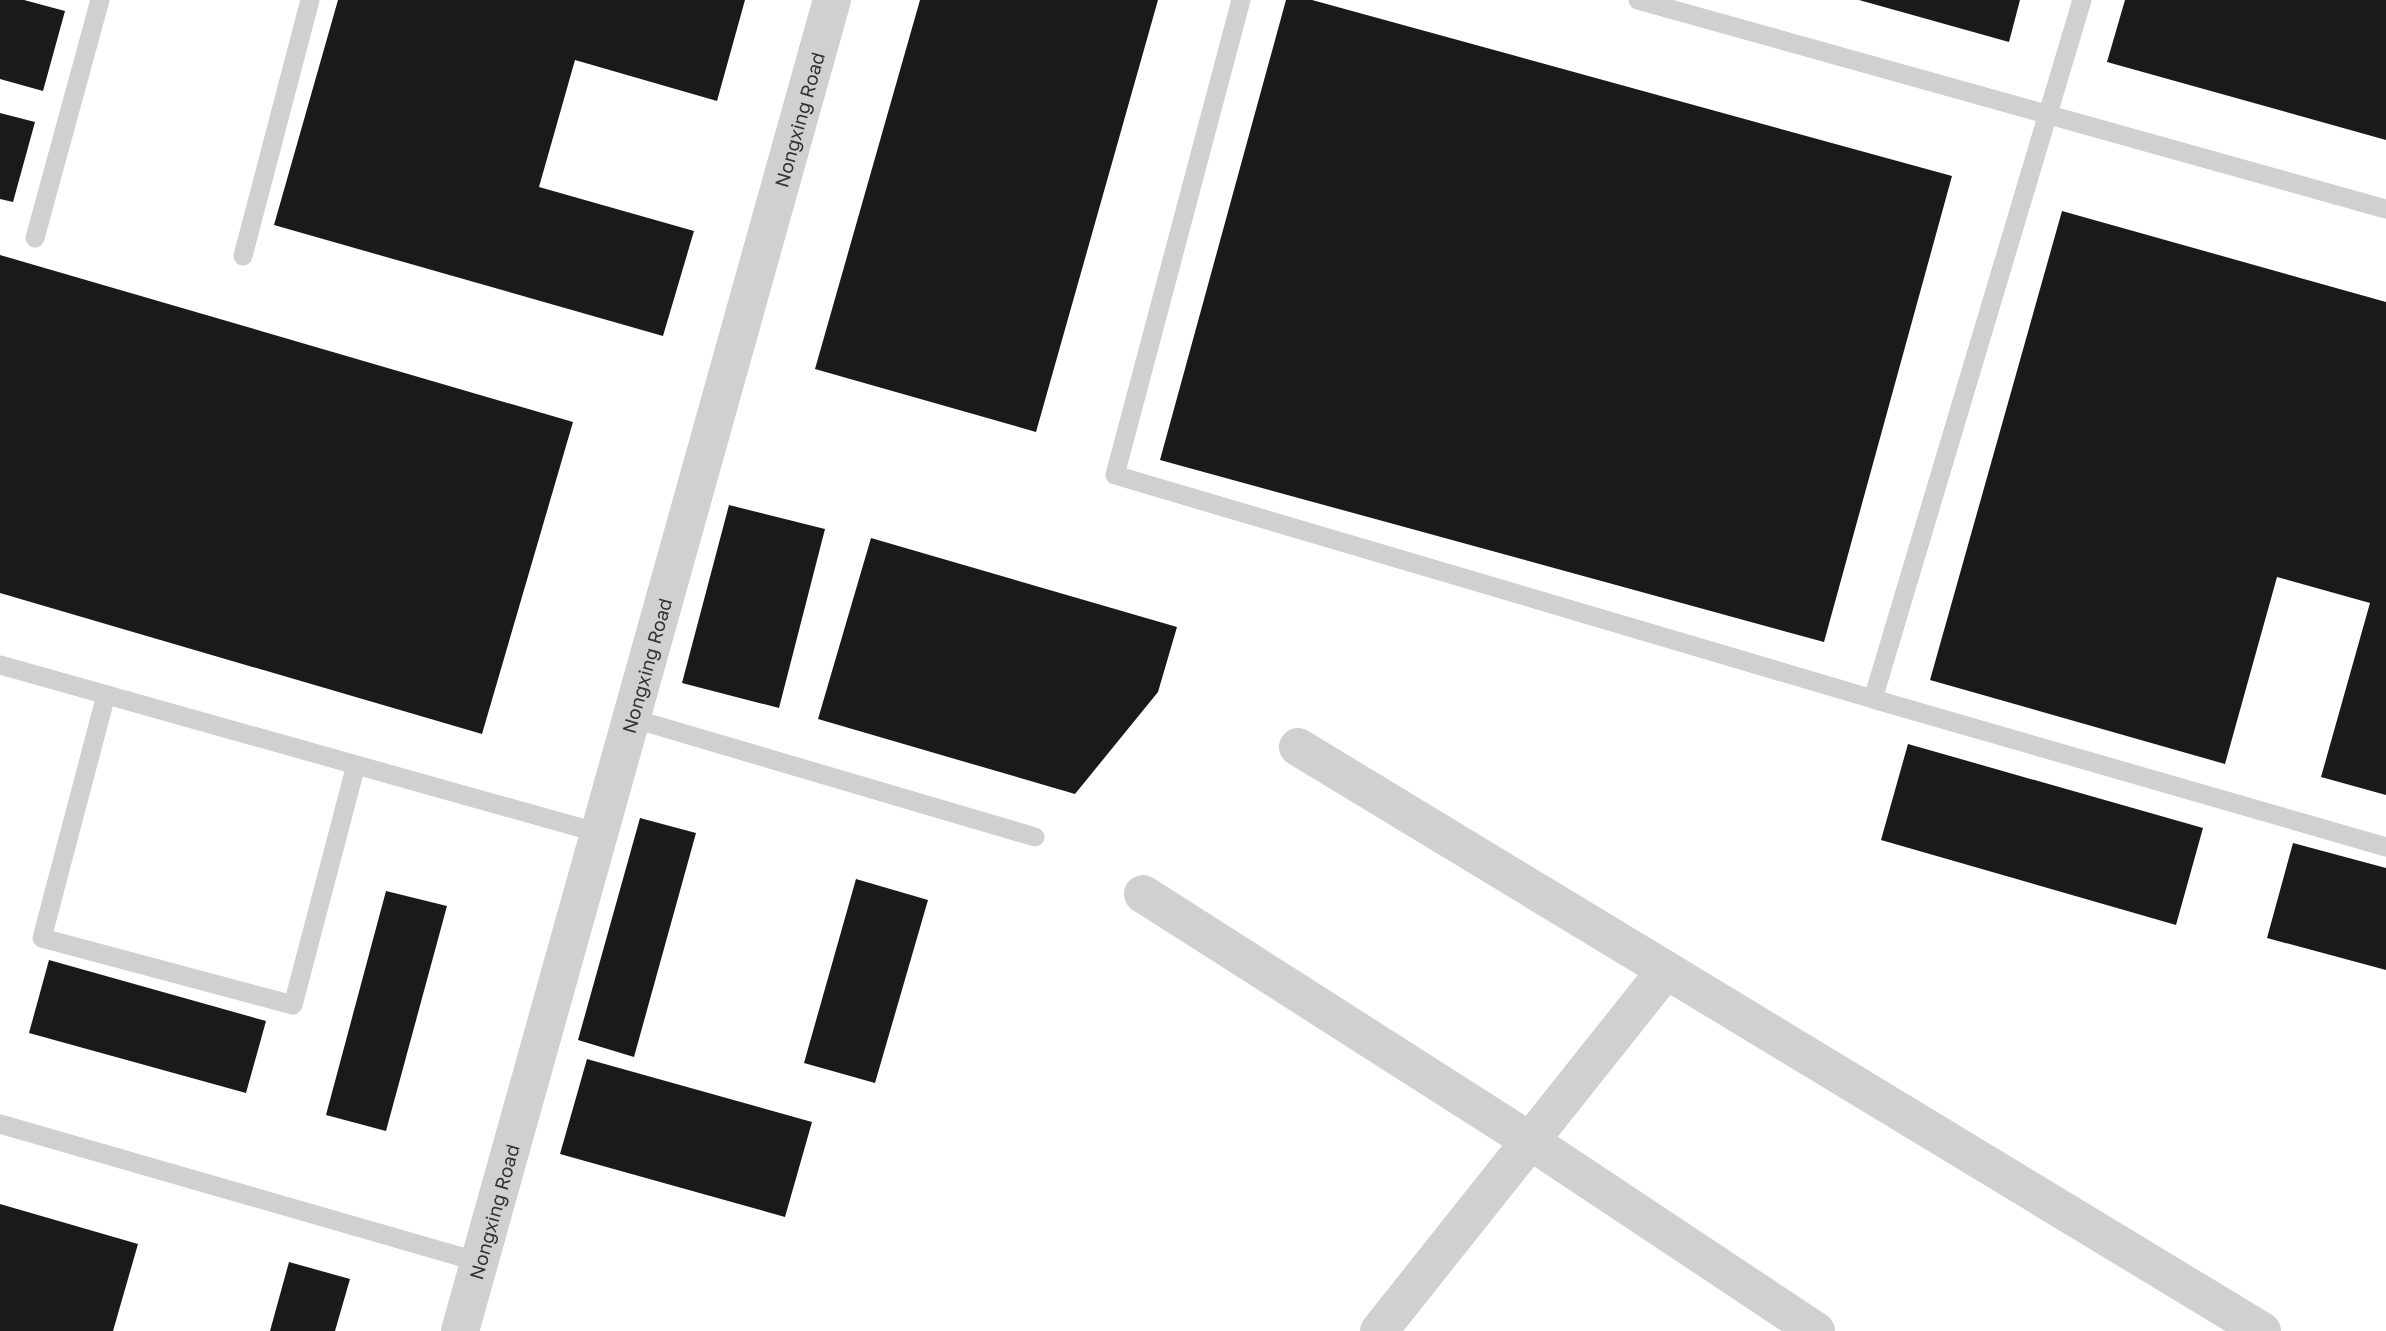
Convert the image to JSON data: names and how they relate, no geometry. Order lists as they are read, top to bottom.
{
  "streets": {
    "street": ["Nongxing Road"]
  }
}
